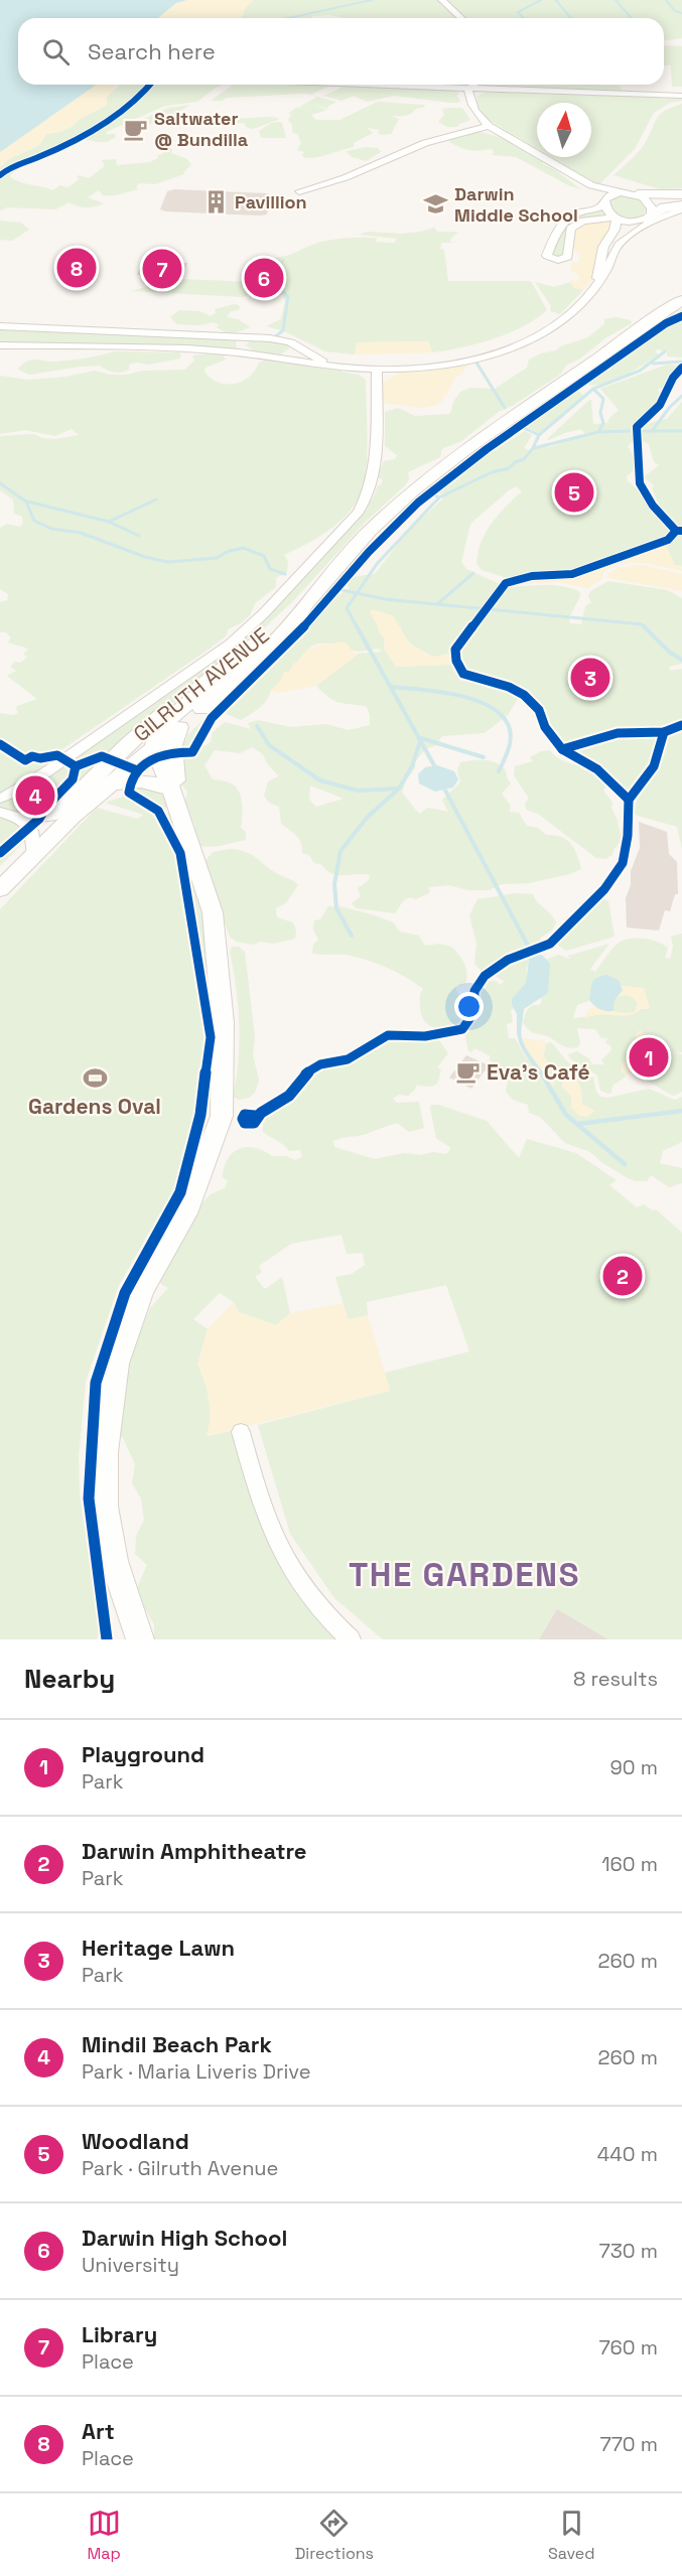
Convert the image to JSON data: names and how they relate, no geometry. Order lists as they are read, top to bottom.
{
  "streets": {
    "street": ["GILRUTH AVENUE"]
  },
  "districts": ["THE GARDENS"],
  "places": {
    "cafe": ["Saltwater @ Bundilla", "Eva’s Café"],
    "building": ["Pavillion"],
    "school or university": ["Darwin Middle School"],
    "sports": ["Gardens Oval"]
  },
  "north": "top",
  "page": {
    "search": "Search here",
    "pins": [
      "8",
      "7",
      "6",
      "5",
      "3",
      "4",
      "1",
      "2"
    ],
    "heading": ["Nearby", "8 results"],
    "list": [
      {
        "mark": "1",
        "name": "Playground",
        "note": "Park",
        "value": "90 m"
      },
      {
        "mark": "2",
        "name": "Darwin Amphitheatre",
        "note": "Park",
        "value": "160 m"
      },
      {
        "mark": "3",
        "name": "Heritage Lawn",
        "note": "Park",
        "value": "260 m"
      },
      {
        "mark": "4",
        "name": "Mindil Beach Park",
        "note": "Park · Maria Liveris Drive",
        "value": "260 m"
      },
      {
        "mark": "5",
        "name": "Woodland",
        "note": "Park · Gilruth Avenue",
        "value": "440 m"
      },
      {
        "mark": "6",
        "name": "Darwin High School",
        "note": "University",
        "value": "730 m"
      },
      {
        "mark": "7",
        "name": "Library",
        "note": "Place",
        "value": "760 m"
      },
      {
        "mark": "8",
        "name": "Art",
        "note": "Place",
        "value": "770 m"
      }
    ],
    "nav": ["Map", "Directions", "Saved"]
  }
}
